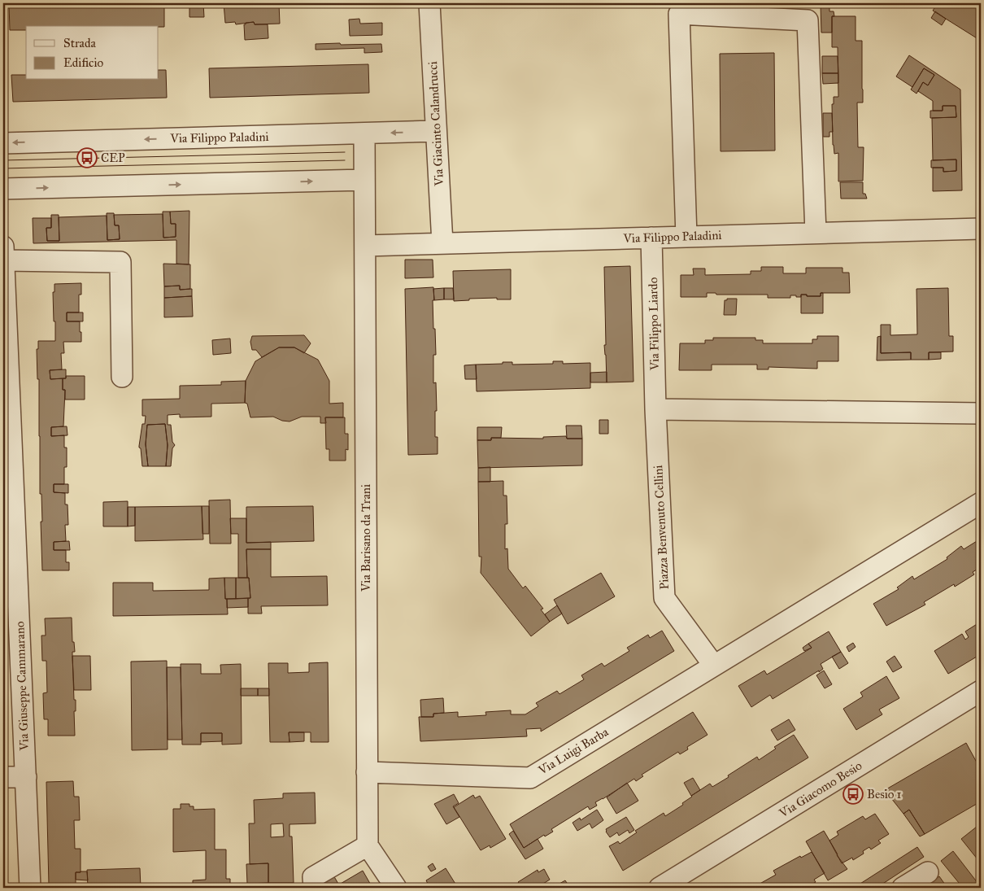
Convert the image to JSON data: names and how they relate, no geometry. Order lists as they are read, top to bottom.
{
  "streets": {
    "street": [
      "Via Giacinto Calandrucci",
      "Via Filippo Paladini",
      "Via Filippo Liardo",
      "Piazza Benvenuto Cellini",
      "Via Barisano da Trani",
      "Via Giuseppe Cammarano",
      "Via Luigi Barba",
      "Via Giacomo Besio"
    ]
  },
  "crossings": [
    ["Via Giacinto Calandrucci", "Via Filippo Paladini"],
    ["Via Filippo Paladini", "Via Filippo Liardo"],
    ["Via Filippo Paladini", "Via Barisano da Trani"],
    ["Via Filippo Liardo", "Piazza Benvenuto Cellini"],
    ["Piazza Benvenuto Cellini", "Via Luigi Barba"],
    ["Via Barisano da Trani", "Via Luigi Barba"]
  ],
  "places": {
    "bus stop": ["CEP", "Besio 1"]
  },
  "legend": ["Strada", "Edificio"]
}
